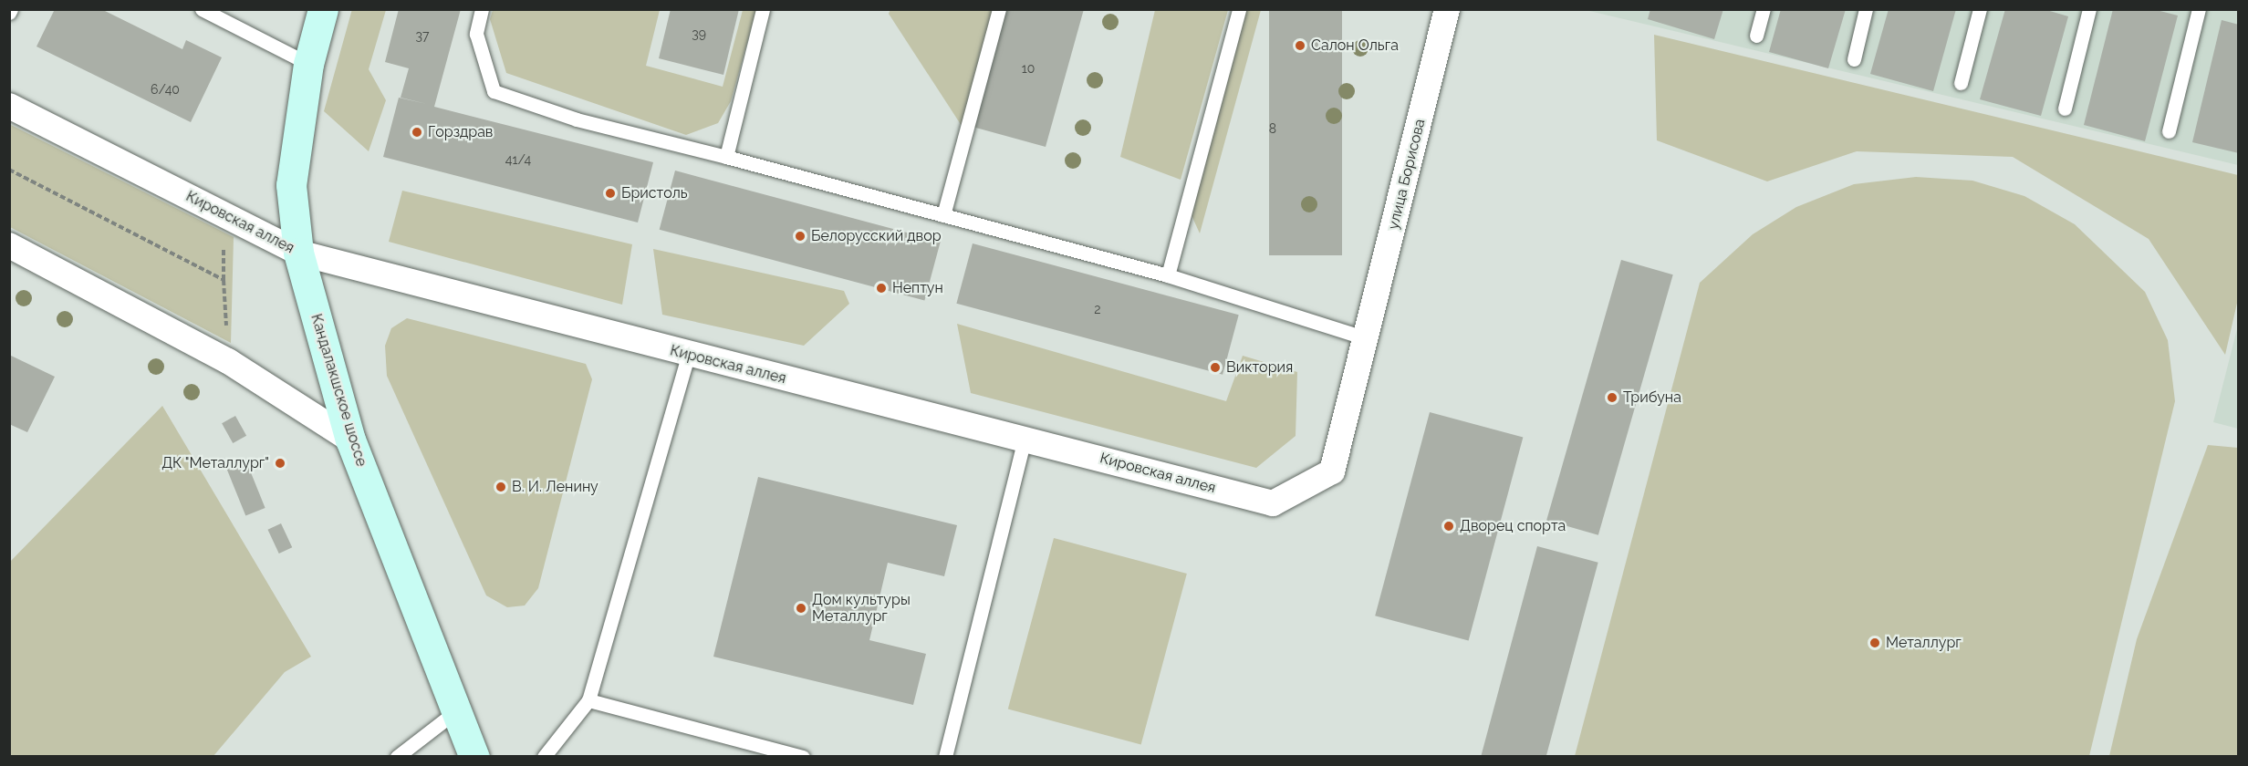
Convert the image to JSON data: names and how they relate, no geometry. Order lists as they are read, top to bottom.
{
  "streets": {
    "main road": ["Кандалакшское шоссе"],
    "street": ["улица Борисова", "Кировская аллея"]
  },
  "crossings": [
    ["улица Борисова", "Кировская аллея"],
    ["Кировская аллея", "Кандалакшское шоссе"]
  ],
  "places": [
    "Салон Ольга",
    "Горздрав",
    "Бристоль",
    "Белорусский двор",
    "Нептун",
    "Виктория",
    "Трибуна",
    "ДК \"Металлург\"",
    "В. И. Ленину",
    "Дворец спорта",
    "Дом культуры Металлург",
    "Металлург"
  ],
  "house_numbers": [
    "39",
    "37",
    "10",
    "6/40",
    "8",
    "41/4",
    "2"
  ]
}
